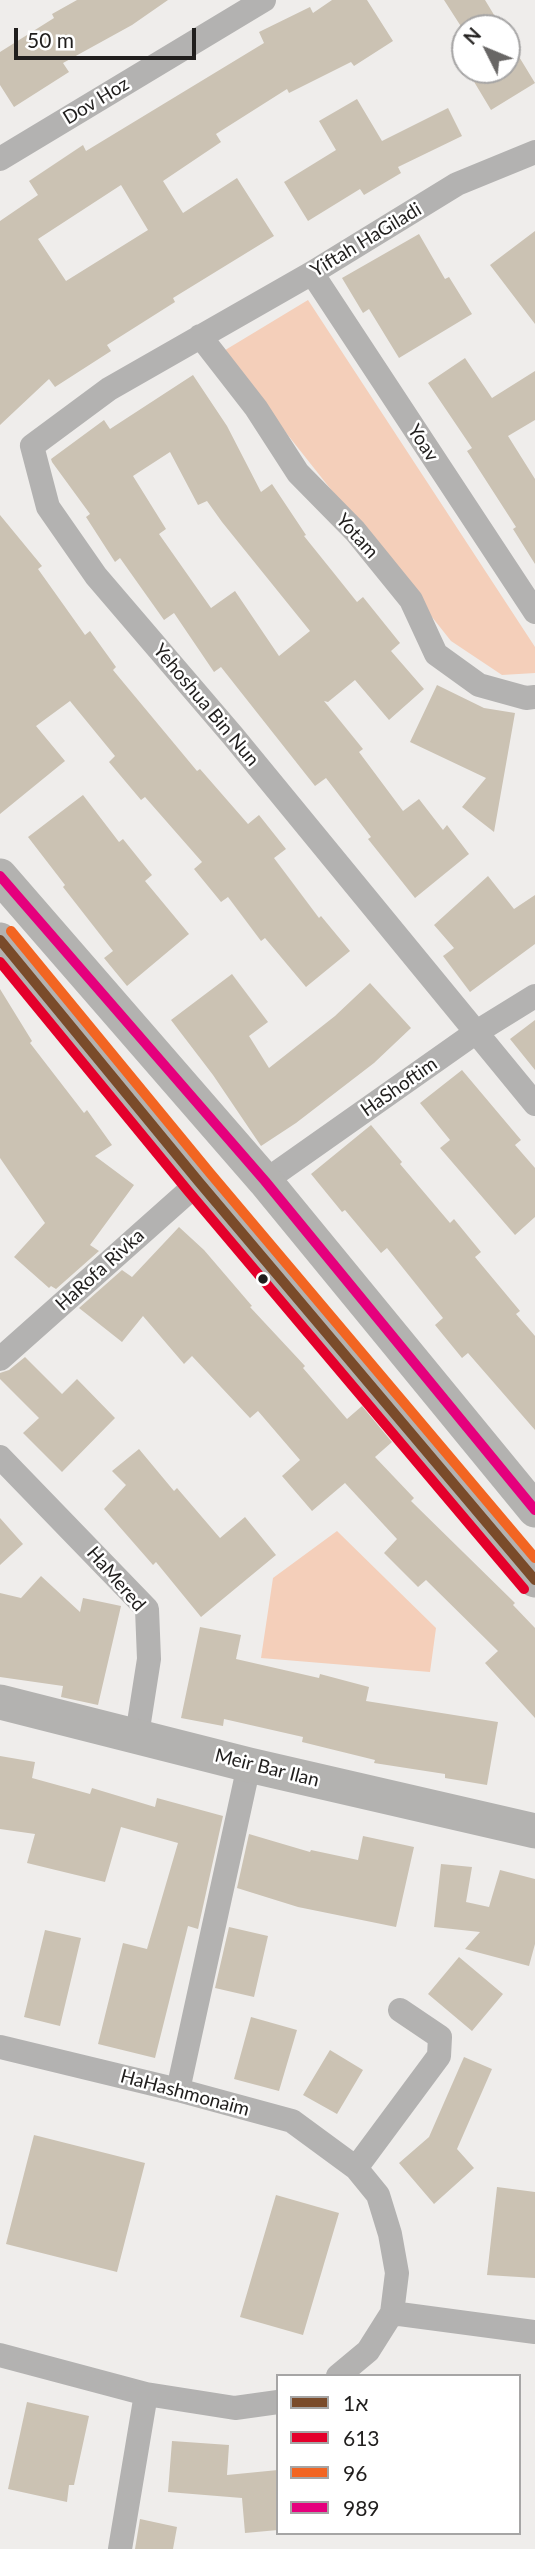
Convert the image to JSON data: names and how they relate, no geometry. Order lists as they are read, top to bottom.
{
  "streets": {
    "main road": ["Meir Bar Ilan"],
    "street": [
      "Dov Hoz",
      "Yiftah HaGiladi",
      "Yoav",
      "Yotam",
      "Yehoshua Bin Nun",
      "HaShoftim",
      "HaRofa Rivka",
      "HaMered",
      "HaHashmonaim"
    ]
  },
  "crossings": [
    ["Yiftah HaGiladi", "Yoav"],
    ["Yiftah HaGiladi", "Yotam"],
    ["Yiftah HaGiladi", "Yehoshua Bin Nun"],
    ["Yotam", "Yehoshua Bin Nun"],
    ["Yehoshua Bin Nun", "HaShoftim"],
    ["HaMered", "Meir Bar Ilan"]
  ],
  "lines": [
    "transit line 989",
    "transit line 96",
    "transit line 1א",
    "transit line 613"
  ],
  "legend": [
    "1א",
    "613",
    "96",
    "989"
  ],
  "scale_bar": "50 m",
  "north": "top left"
}
